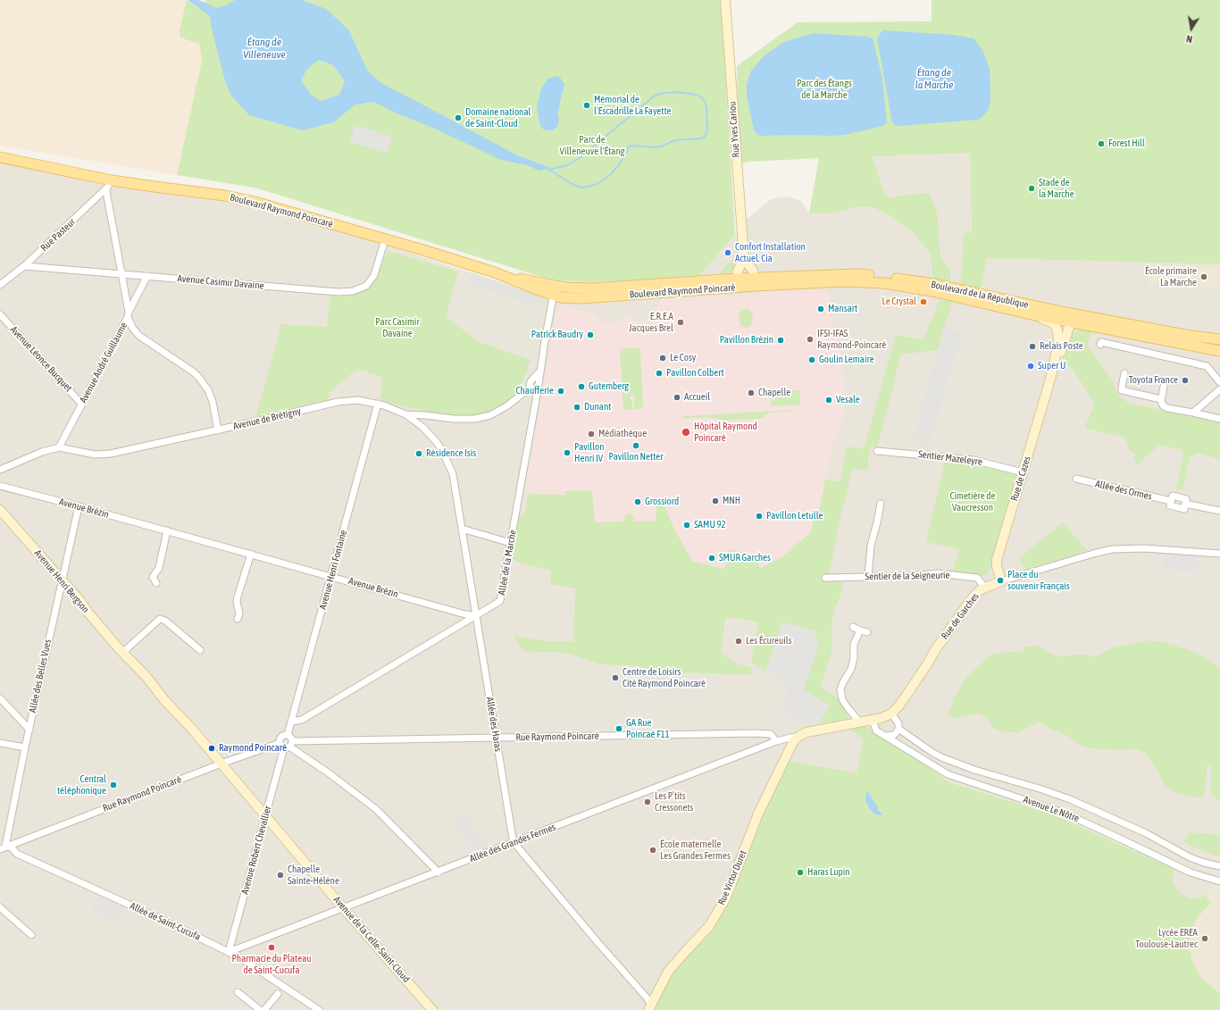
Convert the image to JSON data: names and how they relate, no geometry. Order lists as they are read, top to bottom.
{
  "streets": {
    "main road": ["Boulevard Raymond Poincaré", "Boulevard de la République"],
    "street": [
      "Rue Yves Cariou",
      "Rue Pasteur",
      "Avenue Casimir Davaine",
      "Avenue Léonce Bucquet",
      "Avenue André Guillaume",
      "Avenue de Brétigny",
      "Sentier Mazeleyre",
      "Rue de Cazes",
      "Allée des Ormes",
      "Avenue Brézin",
      "Allée de la Marche",
      "Avenue Henri Fontaine",
      "Sentier de la Seigneurie",
      "Avenue Henri Bergson",
      "Rue de Garches",
      "Allée des Belles Vues",
      "Allée des Haras",
      "Rue Raymond Poincaré",
      "Avenue Le Nôtre",
      "Allée des Grandes Fermes",
      "Avenue Robert Chevallier",
      "Rue Victor Duret",
      "Allée de Saint-Cucufa",
      "Avenue de la Celle-Saint-Cloud"
    ]
  },
  "crossings": [
    ["Rue Yves Cariou", "Boulevard de la République"],
    ["Boulevard Raymond Poincaré", "Rue Pasteur"],
    ["Boulevard Raymond Poincaré", "Avenue Casimir Davaine"],
    ["Boulevard Raymond Poincaré", "Boulevard de la République"],
    ["Boulevard Raymond Poincaré", "Avenue André Guillaume"],
    ["Boulevard Raymond Poincaré", "Allée de la Marche"],
    ["Rue Pasteur", "Avenue Casimir Davaine"],
    ["Rue Pasteur", "Avenue André Guillaume"],
    ["Avenue Casimir Davaine", "Avenue André Guillaume"],
    ["Boulevard de la République", "Rue de Cazes"],
    ["Avenue Léonce Bucquet", "Avenue André Guillaume"],
    ["Avenue André Guillaume", "Avenue de Brétigny"],
    ["Avenue de Brétigny", "Allée de la Marche"],
    ["Avenue de Brétigny", "Avenue Henri Fontaine"],
    ["Avenue de Brétigny", "Allée des Haras"],
    ["Sentier Mazeleyre", "Rue de Cazes"],
    ["Rue de Cazes", "Rue de Garches"],
    ["Avenue Brézin", "Allée de la Marche"],
    ["Avenue Brézin", "Avenue Henri Fontaine"],
    ["Avenue Brézin", "Allée des Belles Vues"],
    ["Avenue Brézin", "Allée des Haras"],
    ["Allée de la Marche", "Avenue Henri Fontaine"],
    ["Allée de la Marche", "Allée des Haras"],
    ["Sentier de la Seigneurie", "Rue de Garches"],
    ["Avenue Henri Bergson", "Allée des Belles Vues"],
    ["Avenue Henri Bergson", "Avenue de la Celle-Saint-Cloud"],
    ["Rue de Garches", "Avenue Le Nôtre"],
    ["Rue de Garches", "Allée des Grandes Fermes"],
    ["Rue de Garches", "Rue Victor Duret"],
    ["Allée des Belles Vues", "Rue Raymond Poincaré"],
    ["Allée des Belles Vues", "Allée de Saint-Cucufa"],
    ["Allée des Haras", "Rue Raymond Poincaré"],
    ["Allée des Haras", "Allée des Grandes Fermes"],
    ["Allée des Haras", "Rue Victor Duret"],
    ["Rue Raymond Poincaré", "Allée des Grandes Fermes"],
    ["Rue Raymond Poincaré", "Avenue Robert Chevallier"],
    ["Rue Raymond Poincaré", "Allée de Saint-Cucufa"],
    ["Rue Raymond Poincaré", "Avenue de la Celle-Saint-Cloud"],
    ["Allée des Grandes Fermes", "Avenue Robert Chevallier"],
    ["Allée des Grandes Fermes", "Rue Victor Duret"],
    ["Allée des Grandes Fermes", "Allée de Saint-Cucufa"],
    ["Allée des Grandes Fermes", "Avenue de la Celle-Saint-Cloud"],
    ["Avenue Robert Chevallier", "Allée de Saint-Cucufa"],
    ["Avenue Robert Chevallier", "Avenue de la Celle-Saint-Cloud"]
  ],
  "water": ["Étang de Villeneuve", "Étang de la Marche"],
  "parks": [
    "Parc des Étangs de la Marche",
    "Parc de Villeneuve l'Étang",
    "Parc Casimir Davaine",
    "Cimetière de Vaucresson"
  ],
  "places": [
    "Mémorial de l'Escadrille La Fayette",
    "Domaine national de Saint-Cloud",
    "Forest Hill",
    "Stade de la Marche",
    "Confort Installation Actuel. Cia",
    "École primaire La Marche",
    "Le Crystal",
    "Mansart",
    "E.R.E.A Jacques Brel",
    "Patrick Baudry",
    "IFSI-IFAS Raymond-Poincaré",
    "Pavillon Brézin",
    "Relais Poste",
    "Le Cosy",
    "Goulin Lemaire",
    "Super U",
    "Pavillon Colbert",
    "Toyota France",
    "Gutemberg",
    "Chaufferie",
    "Chapelle",
    "Accueil",
    "Vesale",
    "Dunant",
    "Hôpital Raymond Poincaré",
    "Médiathèque",
    "Pavillon Netter",
    "Pavillon Henri IV",
    "Résidence Isis",
    "MNH",
    "Grossiord",
    "Pavillon Letulle",
    "SAMU 92",
    "SMUR Garches",
    "Place du souvenir Français",
    "Les Écureuils",
    "Centre de Loisirs Cité Raymond Poincaré",
    "GA Rue Poincaé F11",
    "Raymond Poincaré",
    "Central téléphonique",
    "Les P’tits Cressonets",
    "École maternelle Les Grandes Fermes",
    "Haras Lupin",
    "Chapelle Sainte-Hélène",
    "Lycée EREA Toulouse-Lautrec",
    "Pharmacie du Plateau de Saint-Cucufa"
  ],
  "north": "bottom"
}
